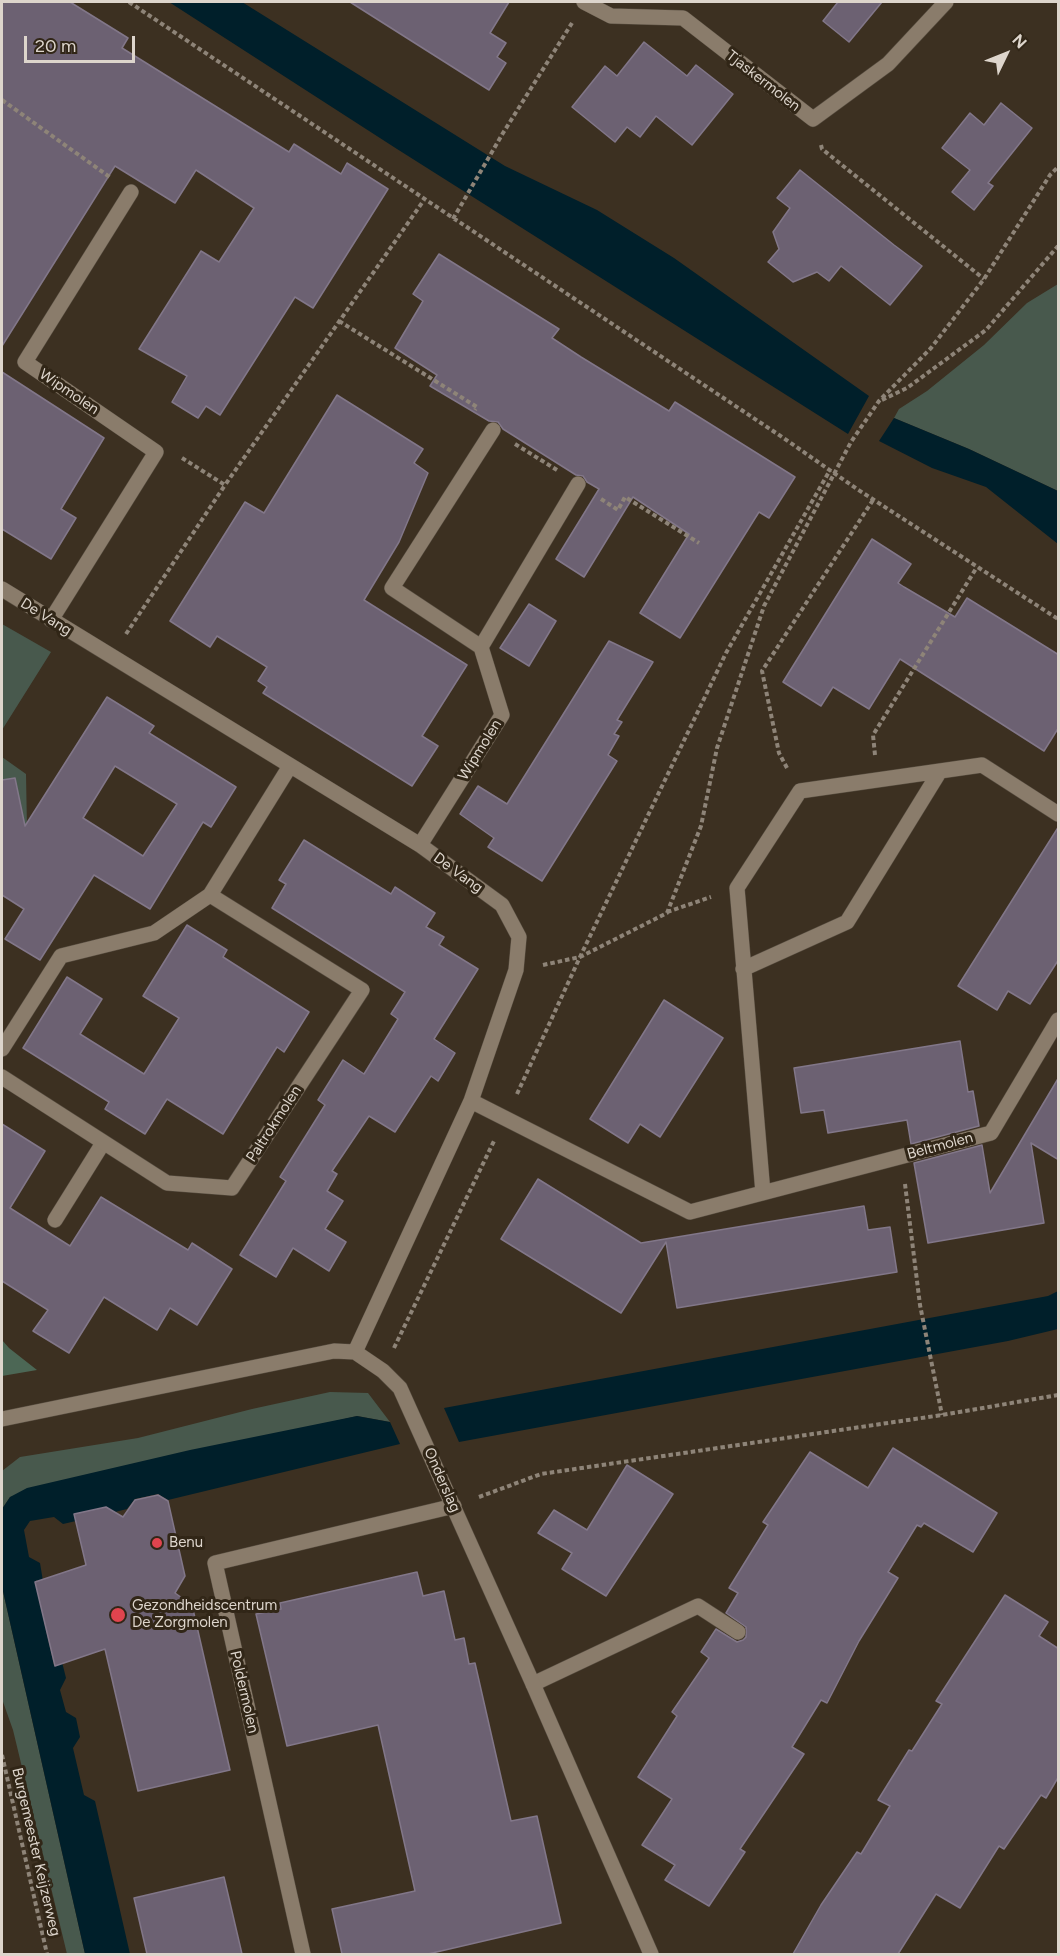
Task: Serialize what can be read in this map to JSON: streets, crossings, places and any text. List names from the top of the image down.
{
  "streets": {
    "street": [
      "Tjaskermolen",
      "Wipmolen",
      "De Vang",
      "Paltrokmolen",
      "Beltmolen",
      "Onderslag",
      "Poldermolen"
    ],
    "path": ["Burgemeester Keijzerweg"]
  },
  "crossings": [
    ["Wipmolen", "De Vang"],
    ["De Vang", "Beltmolen"],
    ["De Vang", "Onderslag"],
    ["Onderslag", "Poldermolen"]
  ],
  "places": ["Benu", "Gezondheidscentrum De Zorgmolen"],
  "scale_bar": "20 m",
  "north": "top right"
}
